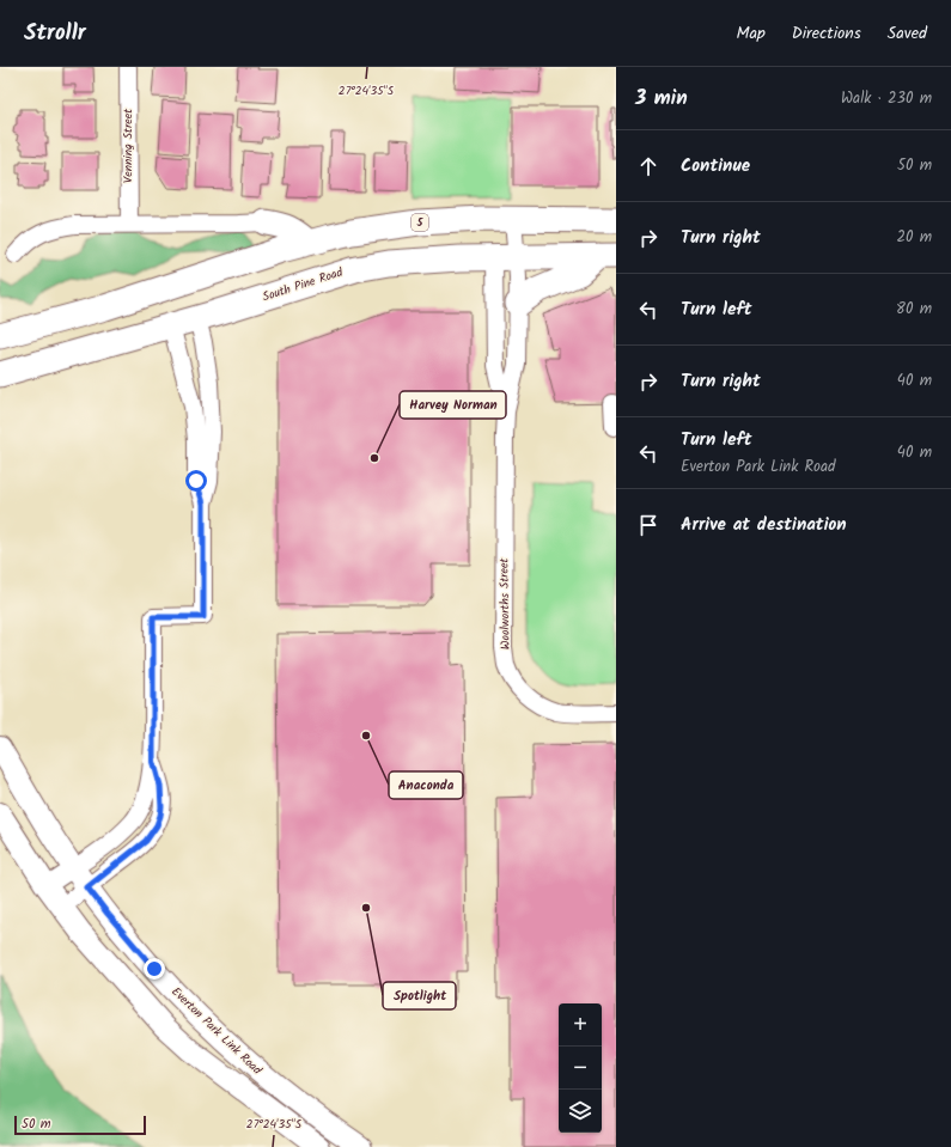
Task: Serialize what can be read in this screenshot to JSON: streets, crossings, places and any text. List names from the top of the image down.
{
  "streets": {
    "highway": ["5", "South Pine Road"],
    "main road": ["Everton Park Link Road"],
    "street": ["Venning Street", "Woolworths Street"]
  },
  "crossings": [
    ["5", "Woolworths Street"],
    ["South Pine Road", "Woolworths Street"]
  ],
  "places": ["Harvey Norman", "Anaconda", "Spotlight"],
  "scale_bar": "50 m",
  "page": {
    "header": "Strollr",
    "nav": ["Map", "Directions", "Saved"],
    "heading": ["3 min", "Walk · 230 m"],
    "list": [
      ["Continue", "50 m"],
      ["Turn right", "20 m"],
      ["Turn left", "80 m"],
      ["Turn right", "40 m"],
      ["Turn left", "Everton Park Link Road", "40 m"],
      "Arrive at destination"
    ],
    "map_buttons": ["+", "−"],
    "scale": "50 m"
  },
  "coordinates": ["27°24'35\"S"]
}
